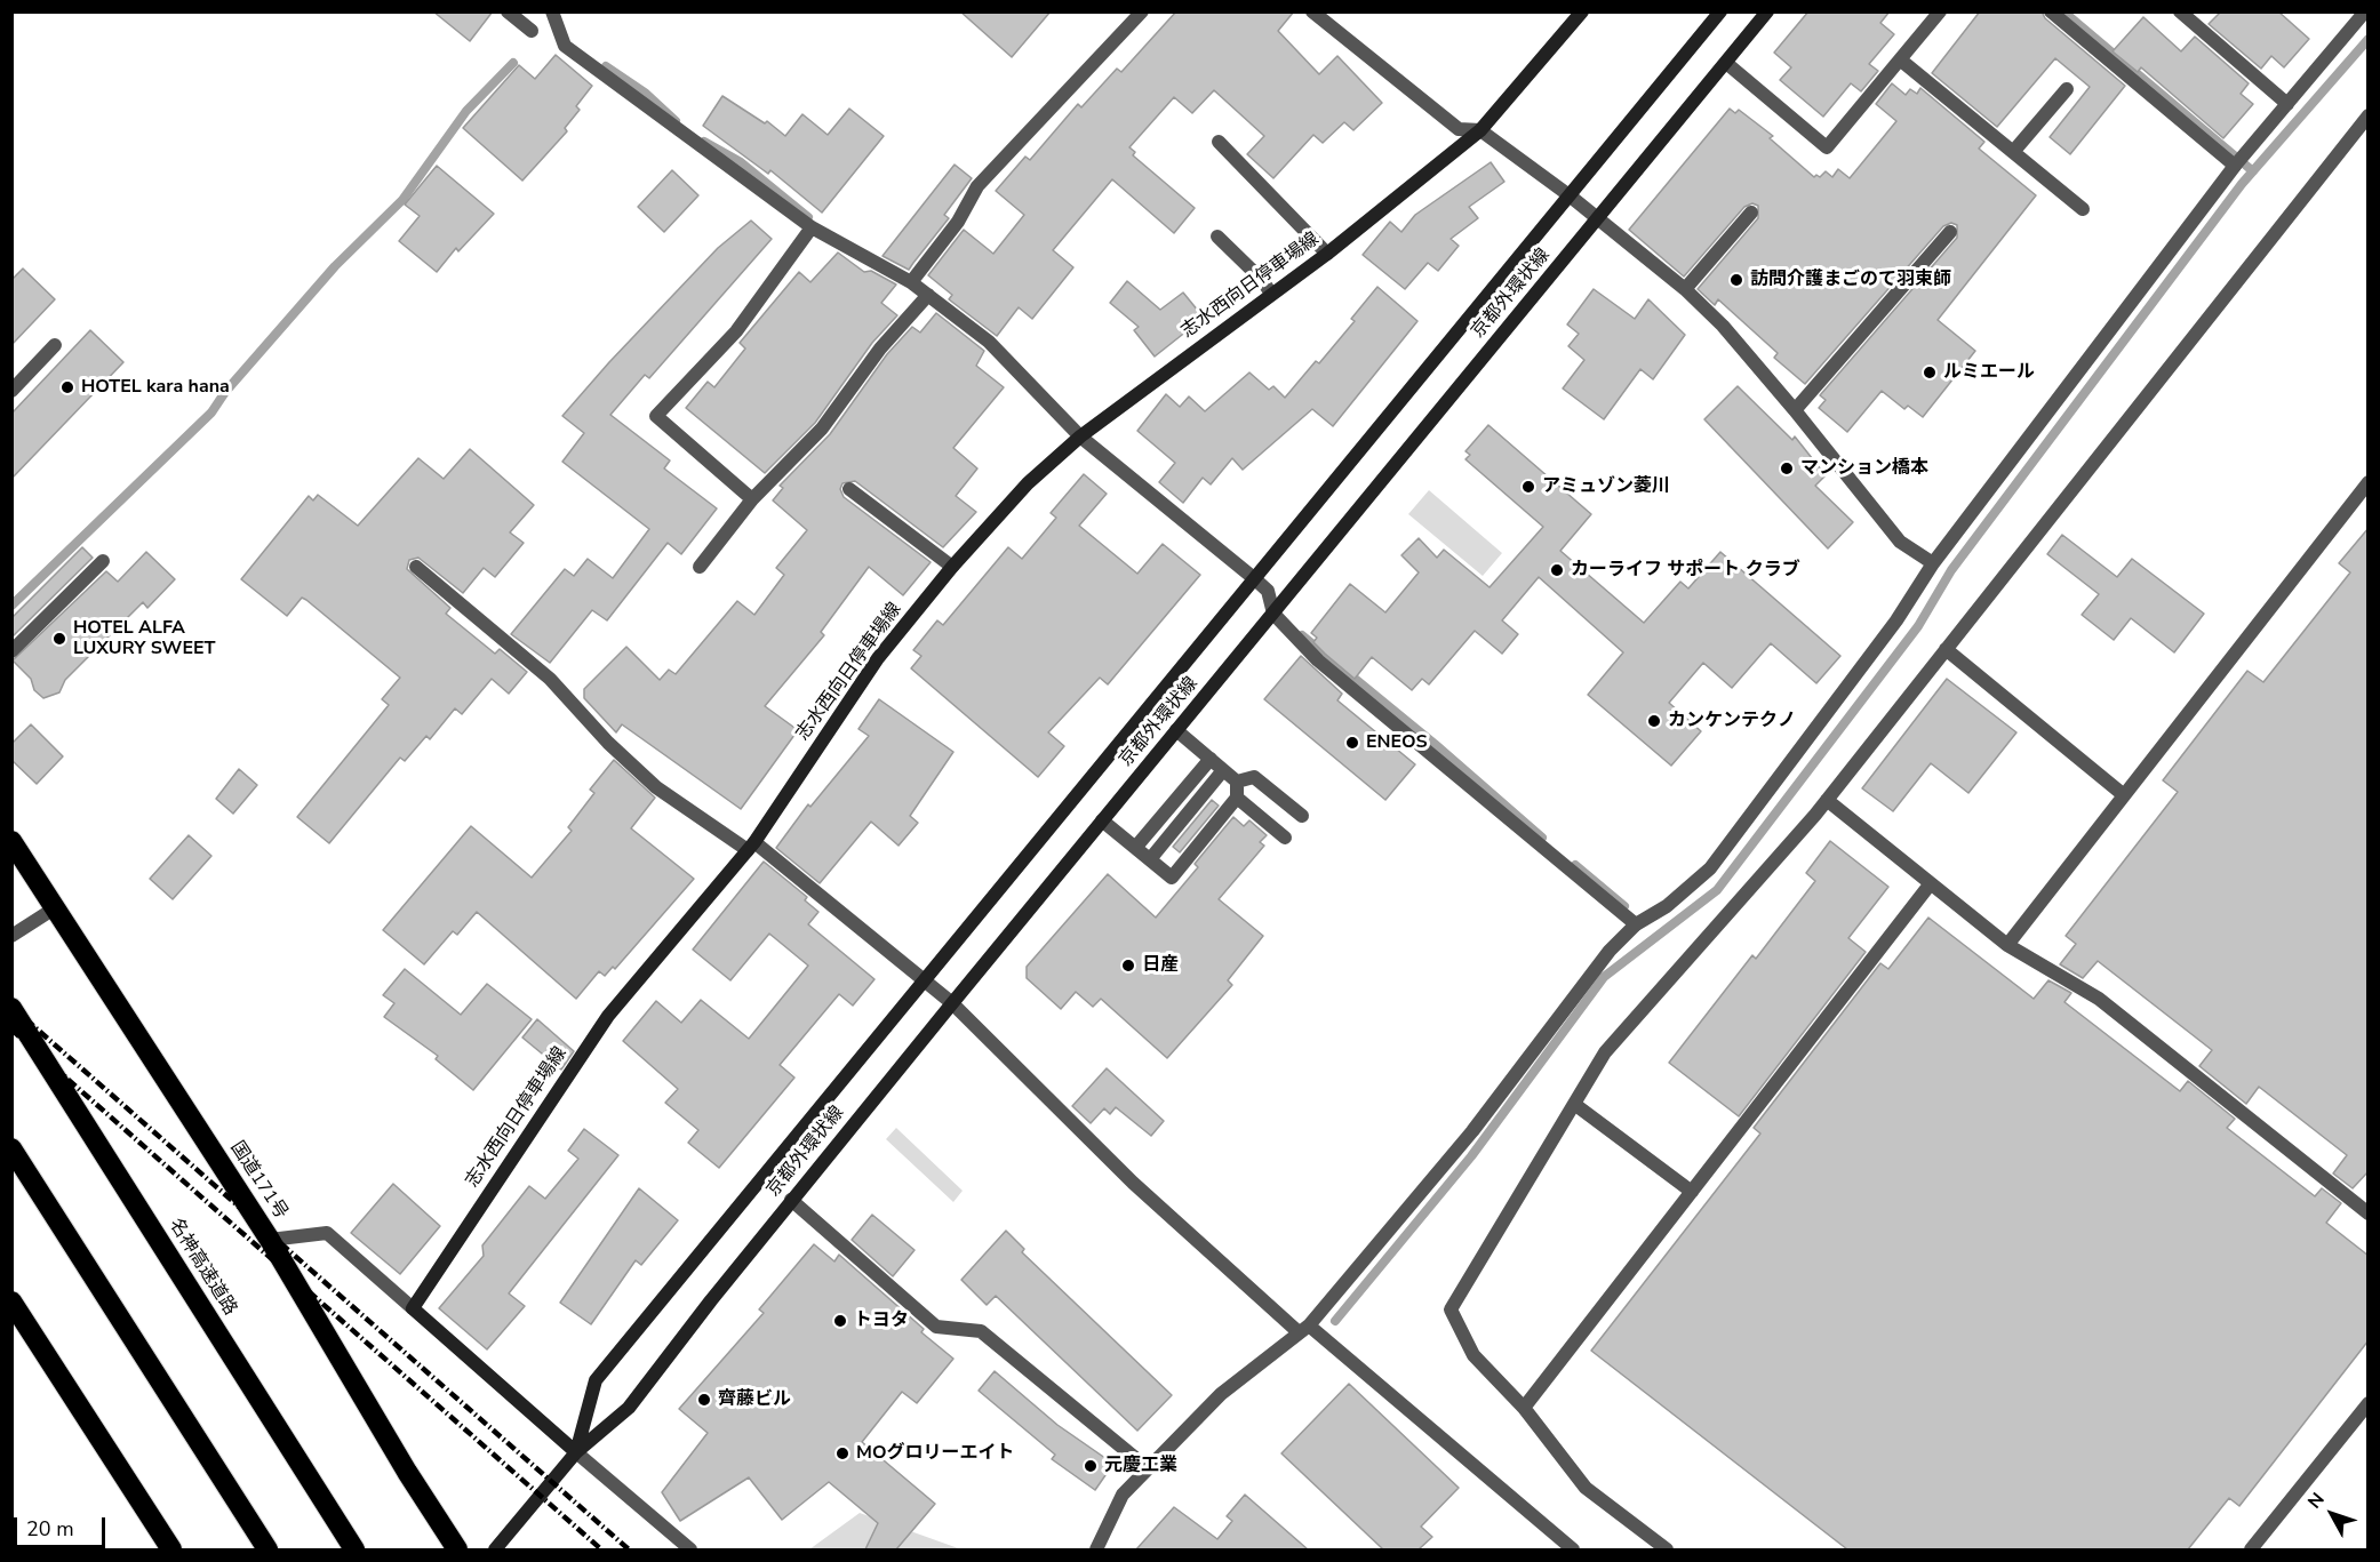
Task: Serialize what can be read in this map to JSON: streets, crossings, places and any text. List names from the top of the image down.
{
  "streets": {
    "highway": ["国道171号", "名神高速道路"],
    "street": ["志水西向日停車場線", "京都外環状線"]
  },
  "places": [
    "訪問介護まごのて羽束師",
    "ルミエール",
    "HOTEL kara hana",
    "マンション橋本",
    "アミュゾン菱川",
    "カーライフ サポート クラブ",
    "HOTEL ALFA LUXURY SWEET",
    "カンケンテクノ",
    "ENEOS",
    "日産",
    "トヨタ",
    "齊藤ビル",
    "MOグロリーエイト",
    "元慶工業"
  ],
  "scale_bar": "20 m",
  "north": "top left"
}
